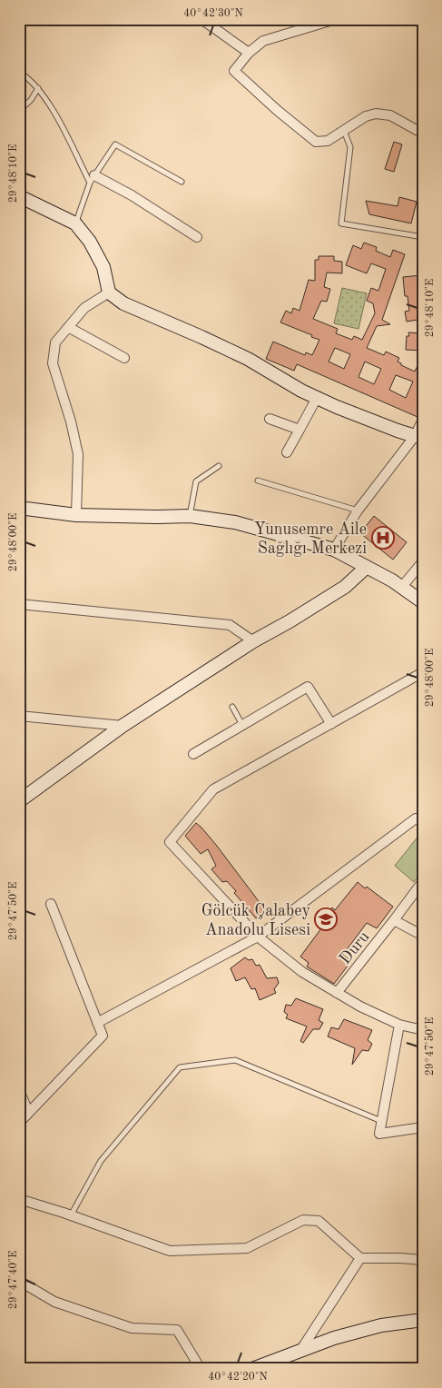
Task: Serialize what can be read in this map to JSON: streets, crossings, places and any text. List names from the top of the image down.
{
  "streets": {
    "street": ["Duru"]
  },
  "places": {
    "hospital": ["Yunusemre Aile Sağlığı Merkezi"],
    "school or university": ["Gölcük Çalabey Anadolu Lisesi"]
  },
  "coordinates": [
    "40°42'30\"N",
    "29°48'10\"E",
    "29°48'00\"E",
    "29°47'50\"E",
    "29°47'40\"E",
    "40°42'20\"N"
  ]
}
